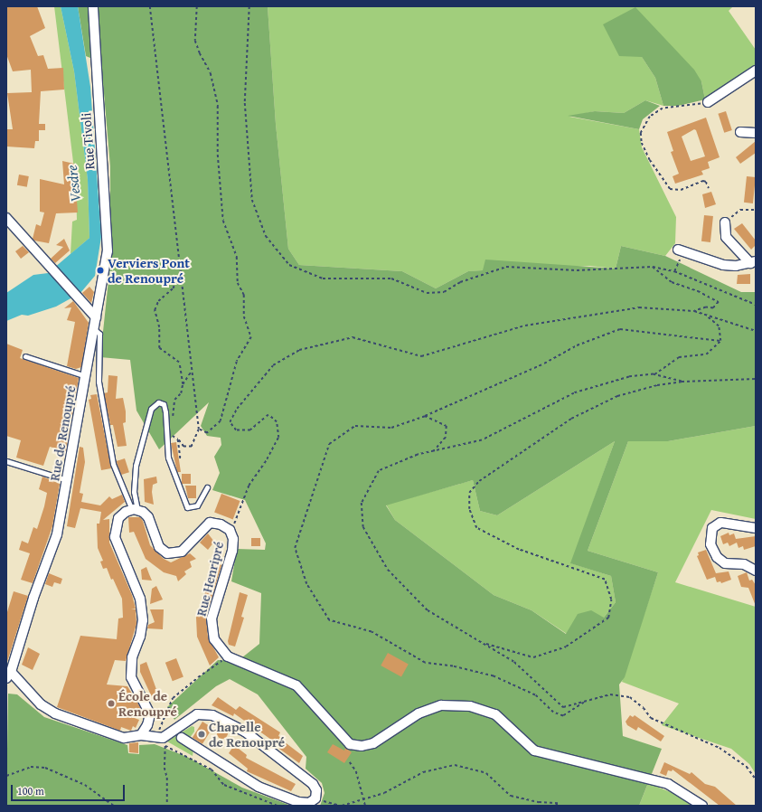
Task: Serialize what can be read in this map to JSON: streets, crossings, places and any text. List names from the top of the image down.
{
  "streets": {
    "street": ["Rue Tivoli", "Rue de Renoupré", "Rue Henripré"]
  },
  "crossings": [
    ["Rue Tivoli", "Rue de Renoupré"]
  ],
  "water": ["Vesdre"],
  "places": ["Verviers Pont de Renoupré", "École de Renoupré", "Chapelle de Renoupré"],
  "scale_bar": "100 m"
}
